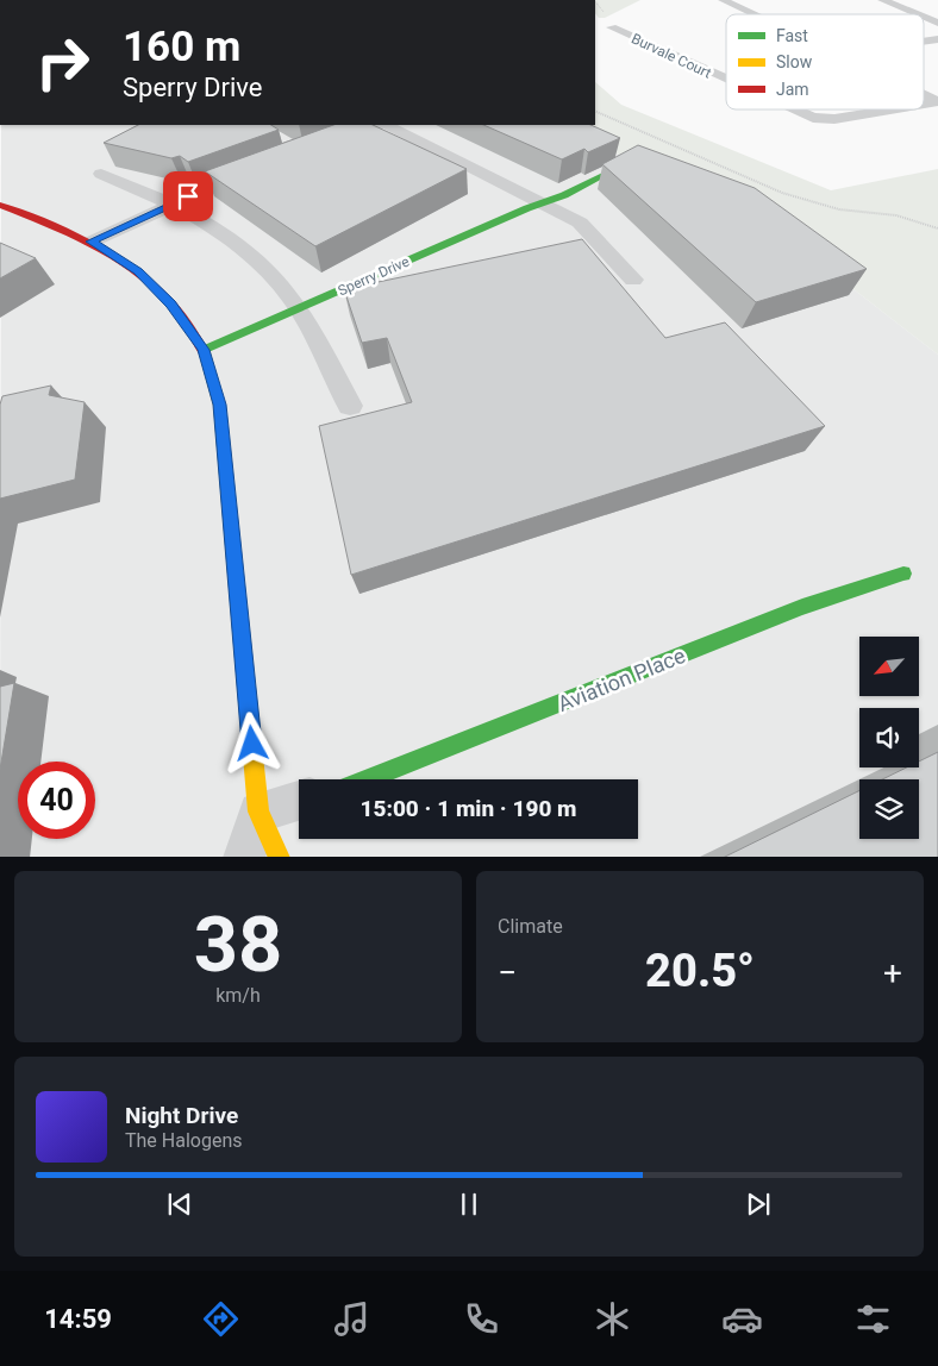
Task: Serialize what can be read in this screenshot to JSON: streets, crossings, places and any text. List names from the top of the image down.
{
  "streets": {
    "street": ["Burvale Court", "Sperry Drive", "Aviation Place"]
  },
  "legend": ["Fast", "Slow", "Jam"],
  "north": "bottom left",
  "page": {
    "turn": ["160 m", "Sperry Drive"],
    "limit": "40",
    "trip": "15:00 · 1 min · 190 m",
    "tile": [
      ["38", "km/h"],
      "Climate"
    ],
    "heat": ["−", "20.5°", "+"],
    "song": ["Night Drive", "The Halogens"],
    "tabs": "14:59"
  }
}
